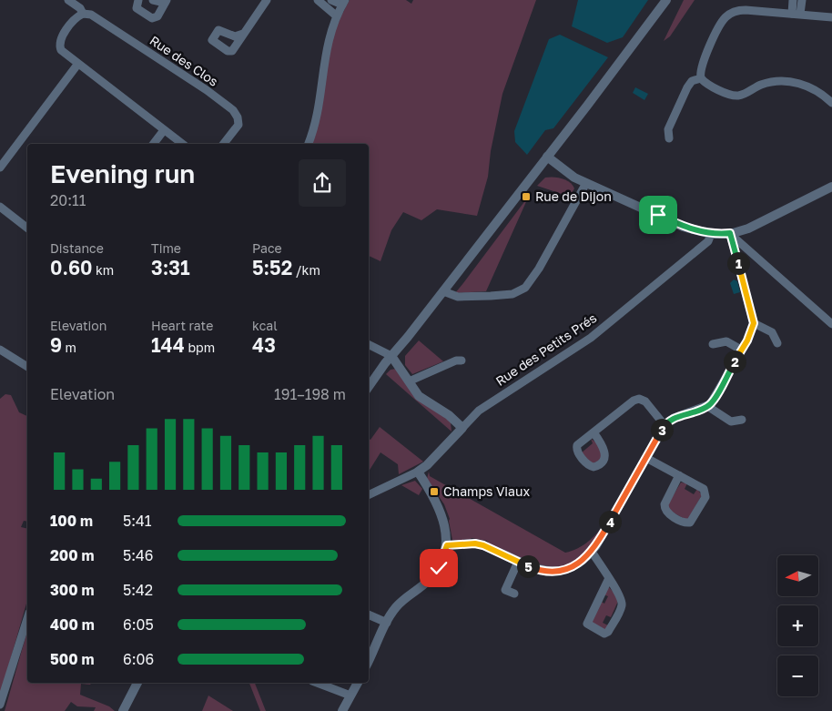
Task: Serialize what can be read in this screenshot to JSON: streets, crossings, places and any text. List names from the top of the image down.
{
  "streets": {
    "street": ["Rue des Clos", "Rue des Petits Prés"]
  },
  "places": {
    "transit": ["Rue de Dijon", "Champs Viaux"]
  },
  "north": "left",
  "page": {
    "heading": ["Evening run", "20:11"],
    "stats": [
      ["Distance", "0.60 km"],
      ["Time", "3:31"],
      ["Pace", "5:52 /km"],
      ["Elevation", "9 m"],
      ["Heart rate", "144 bpm"],
      ["kcal", "43"]
    ],
    "pins": [
      "1",
      "2",
      "3",
      "4",
      "5"
    ],
    "chart": ["Elevation", "191–198 m"],
    "list": [
      {
        "name": "100 m",
        "note": "5:41"
      },
      {
        "name": "200 m",
        "note": "5:46"
      },
      {
        "name": "300 m",
        "note": "5:42"
      },
      {
        "name": "400 m",
        "note": "6:05"
      },
      {
        "name": "500 m",
        "note": "6:06"
      }
    ],
    "map_buttons": ["+", "−"]
  }
}
